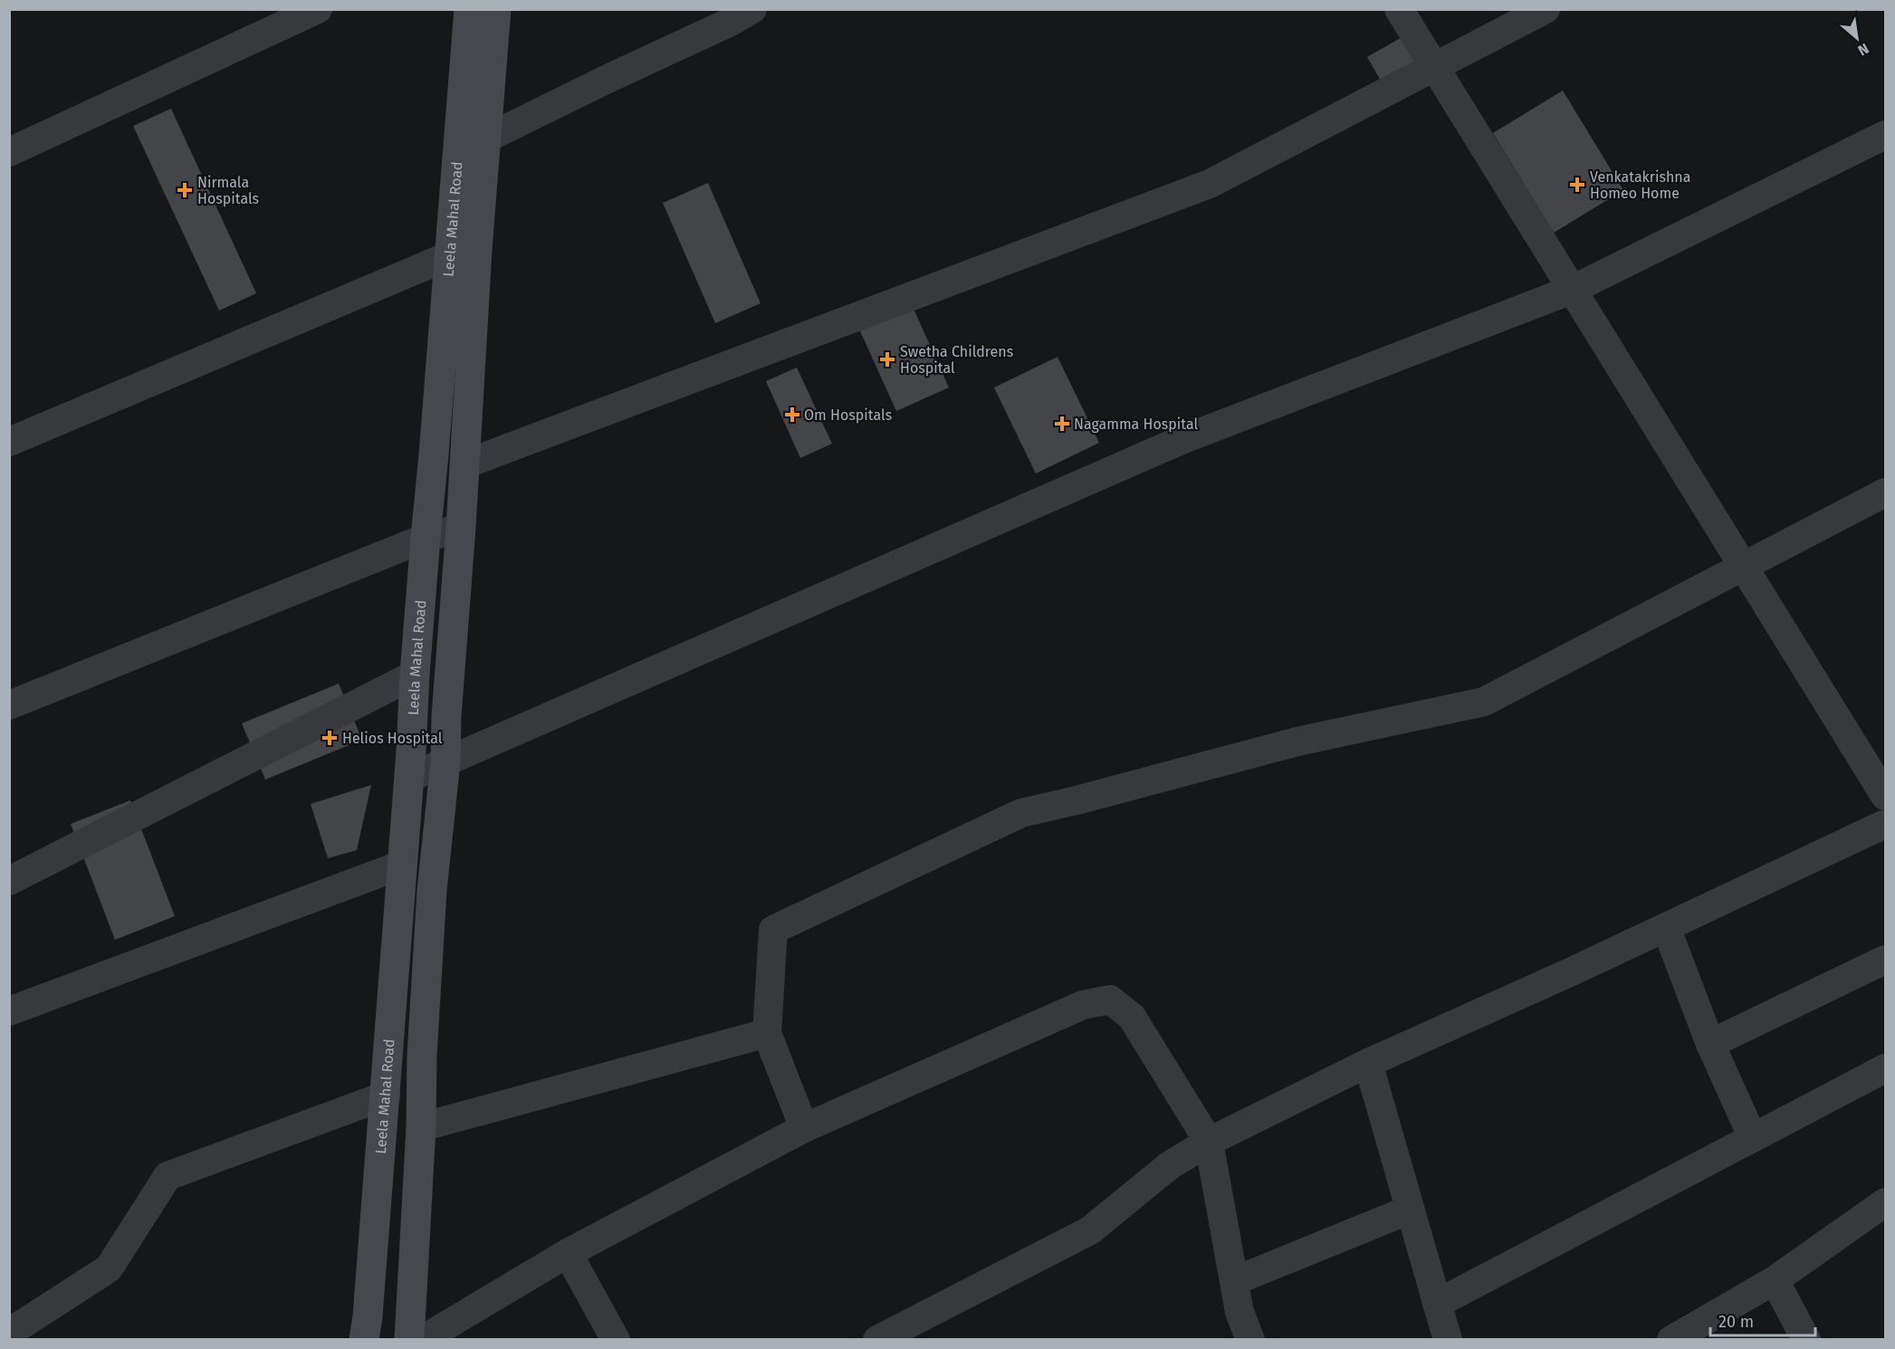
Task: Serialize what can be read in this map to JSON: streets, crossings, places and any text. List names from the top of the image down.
{
  "streets": {
    "main road": ["Leela Mahal Road"]
  },
  "places": {
    "health": [
      "Venkatakrishna Homeo Home",
      "Nirmala Hospitals",
      "Swetha Childrens Hospital",
      "Om Hospitals",
      "Nagamma Hospital",
      "Helios Hospital"
    ]
  },
  "scale_bar": "20 m",
  "north": "bottom right"
}
